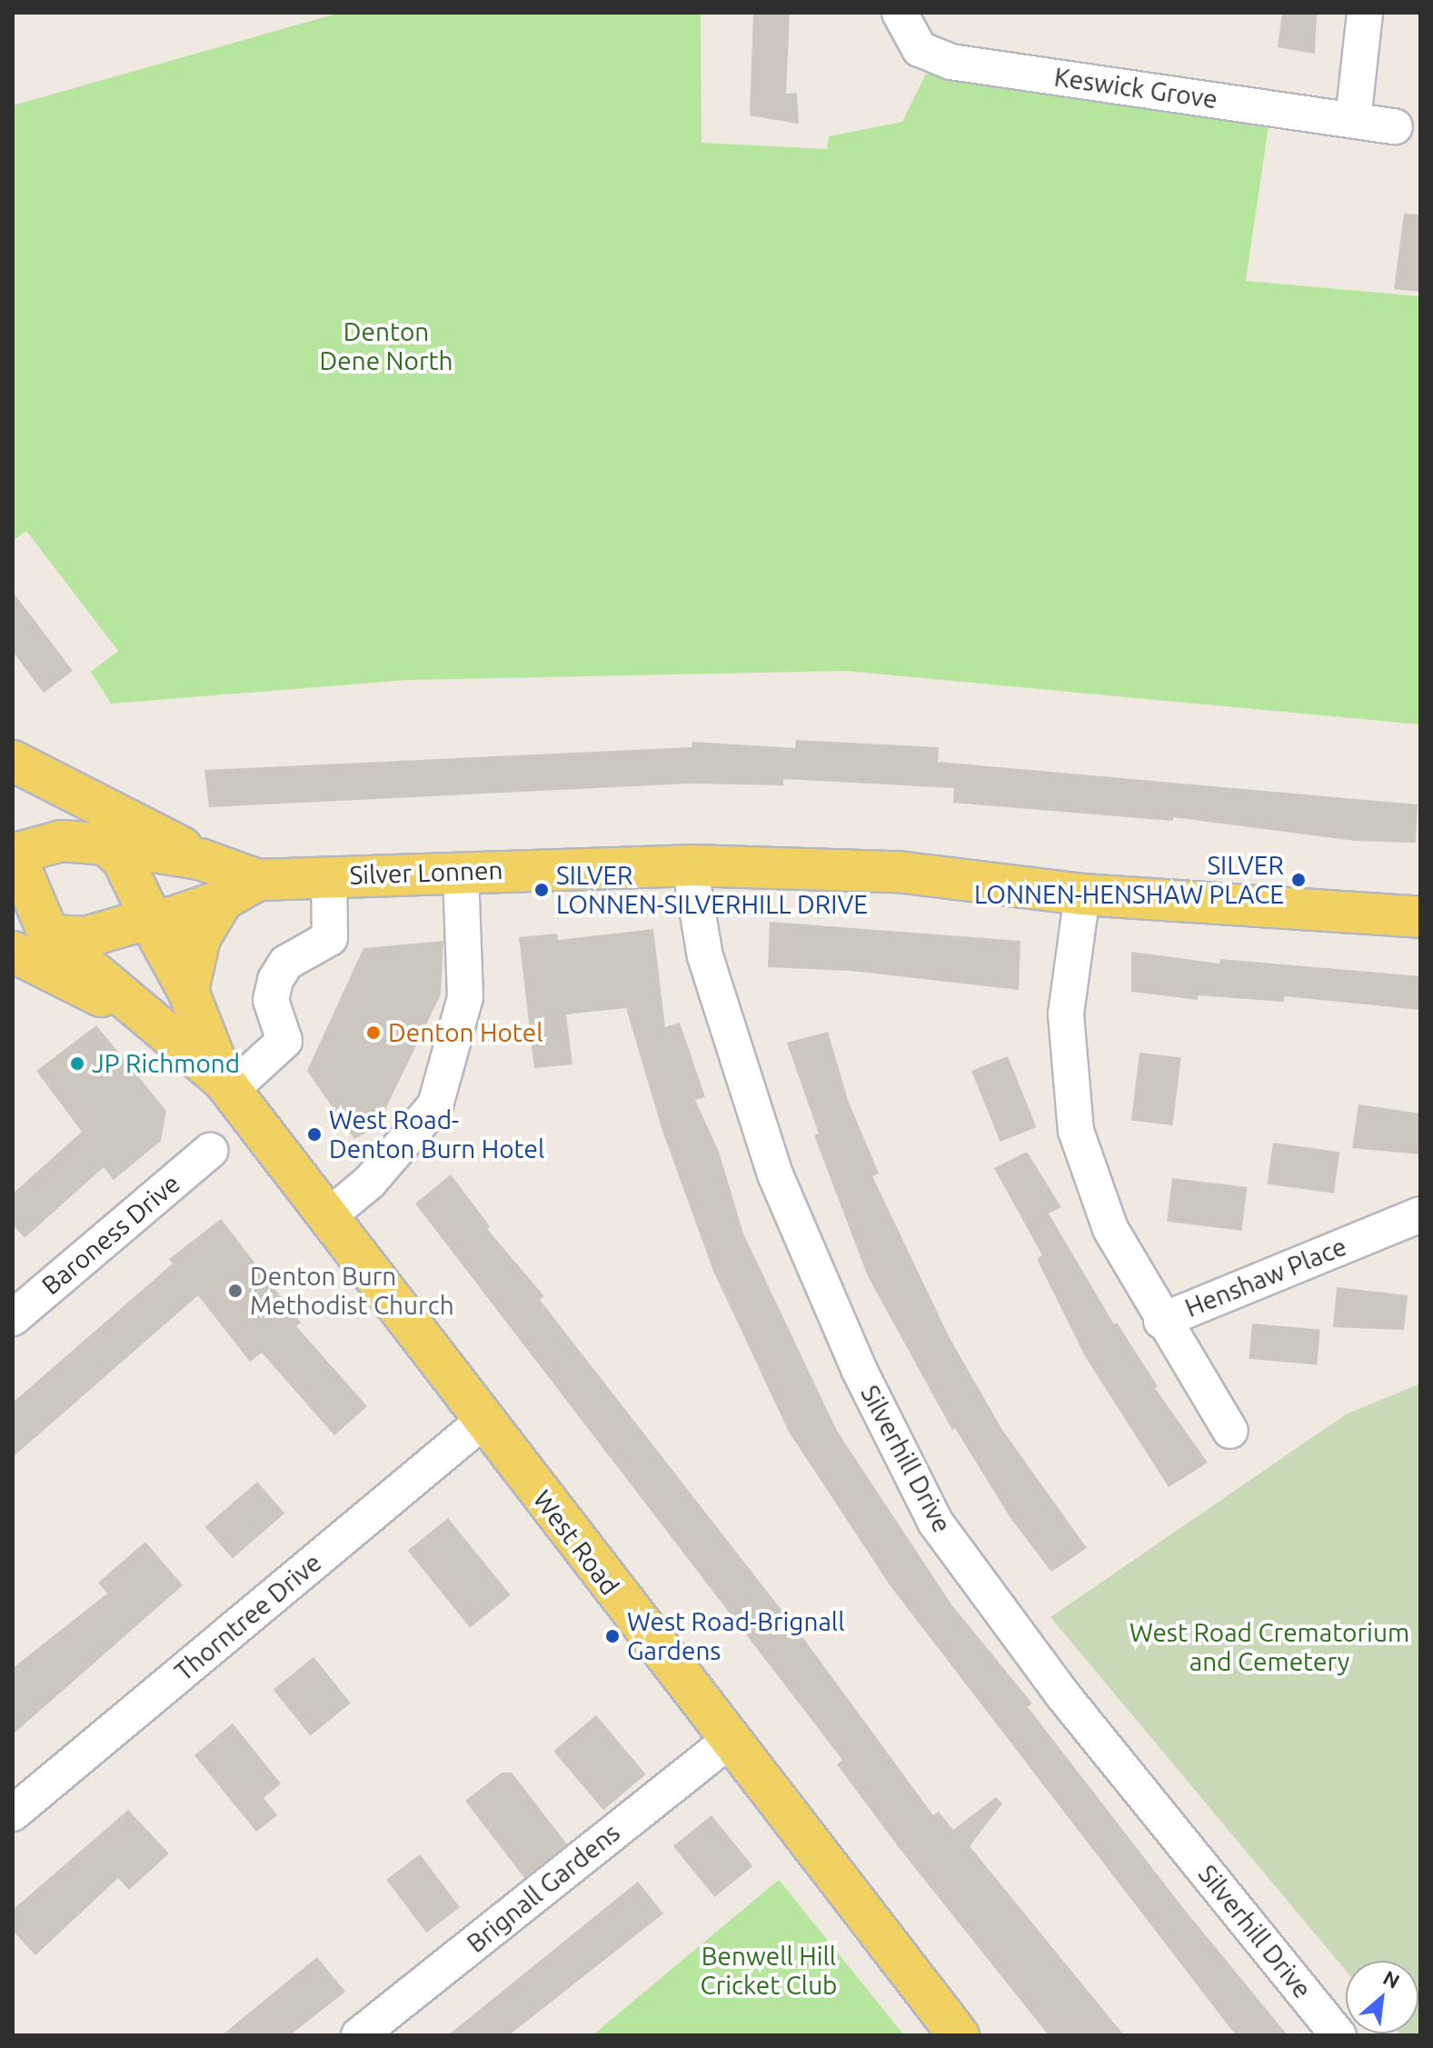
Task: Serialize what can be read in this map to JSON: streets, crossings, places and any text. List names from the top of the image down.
{
  "streets": {
    "main road": ["Silver Lonnen", "West Road"],
    "street": [
      "Keswick Grove",
      "Baroness Drive",
      "Henshaw Place",
      "Silverhill Drive",
      "Thorntree Drive",
      "Brignall Gardens"
    ]
  },
  "crossings": [
    ["Silver Lonnen", "Henshaw Place"],
    ["Silver Lonnen", "Silverhill Drive"],
    ["Silver Lonnen", "West Road"],
    ["West Road", "Thorntree Drive"],
    ["West Road", "Brignall Gardens"]
  ],
  "parks": ["Denton Dene North", "West Road Crematorium and Cemetery", "Benwell Hill Cricket Club"],
  "places": [
    "SILVER LONNEN-HENSHAW PLACE",
    "SILVER LONNEN-SILVERHILL DRIVE",
    "Denton Hotel",
    "JP Richmond",
    "West Road- Denton Burn Hotel",
    "Denton Burn Methodist Church",
    "West Road-Brignall Gardens"
  ],
  "north": "top right"
}
